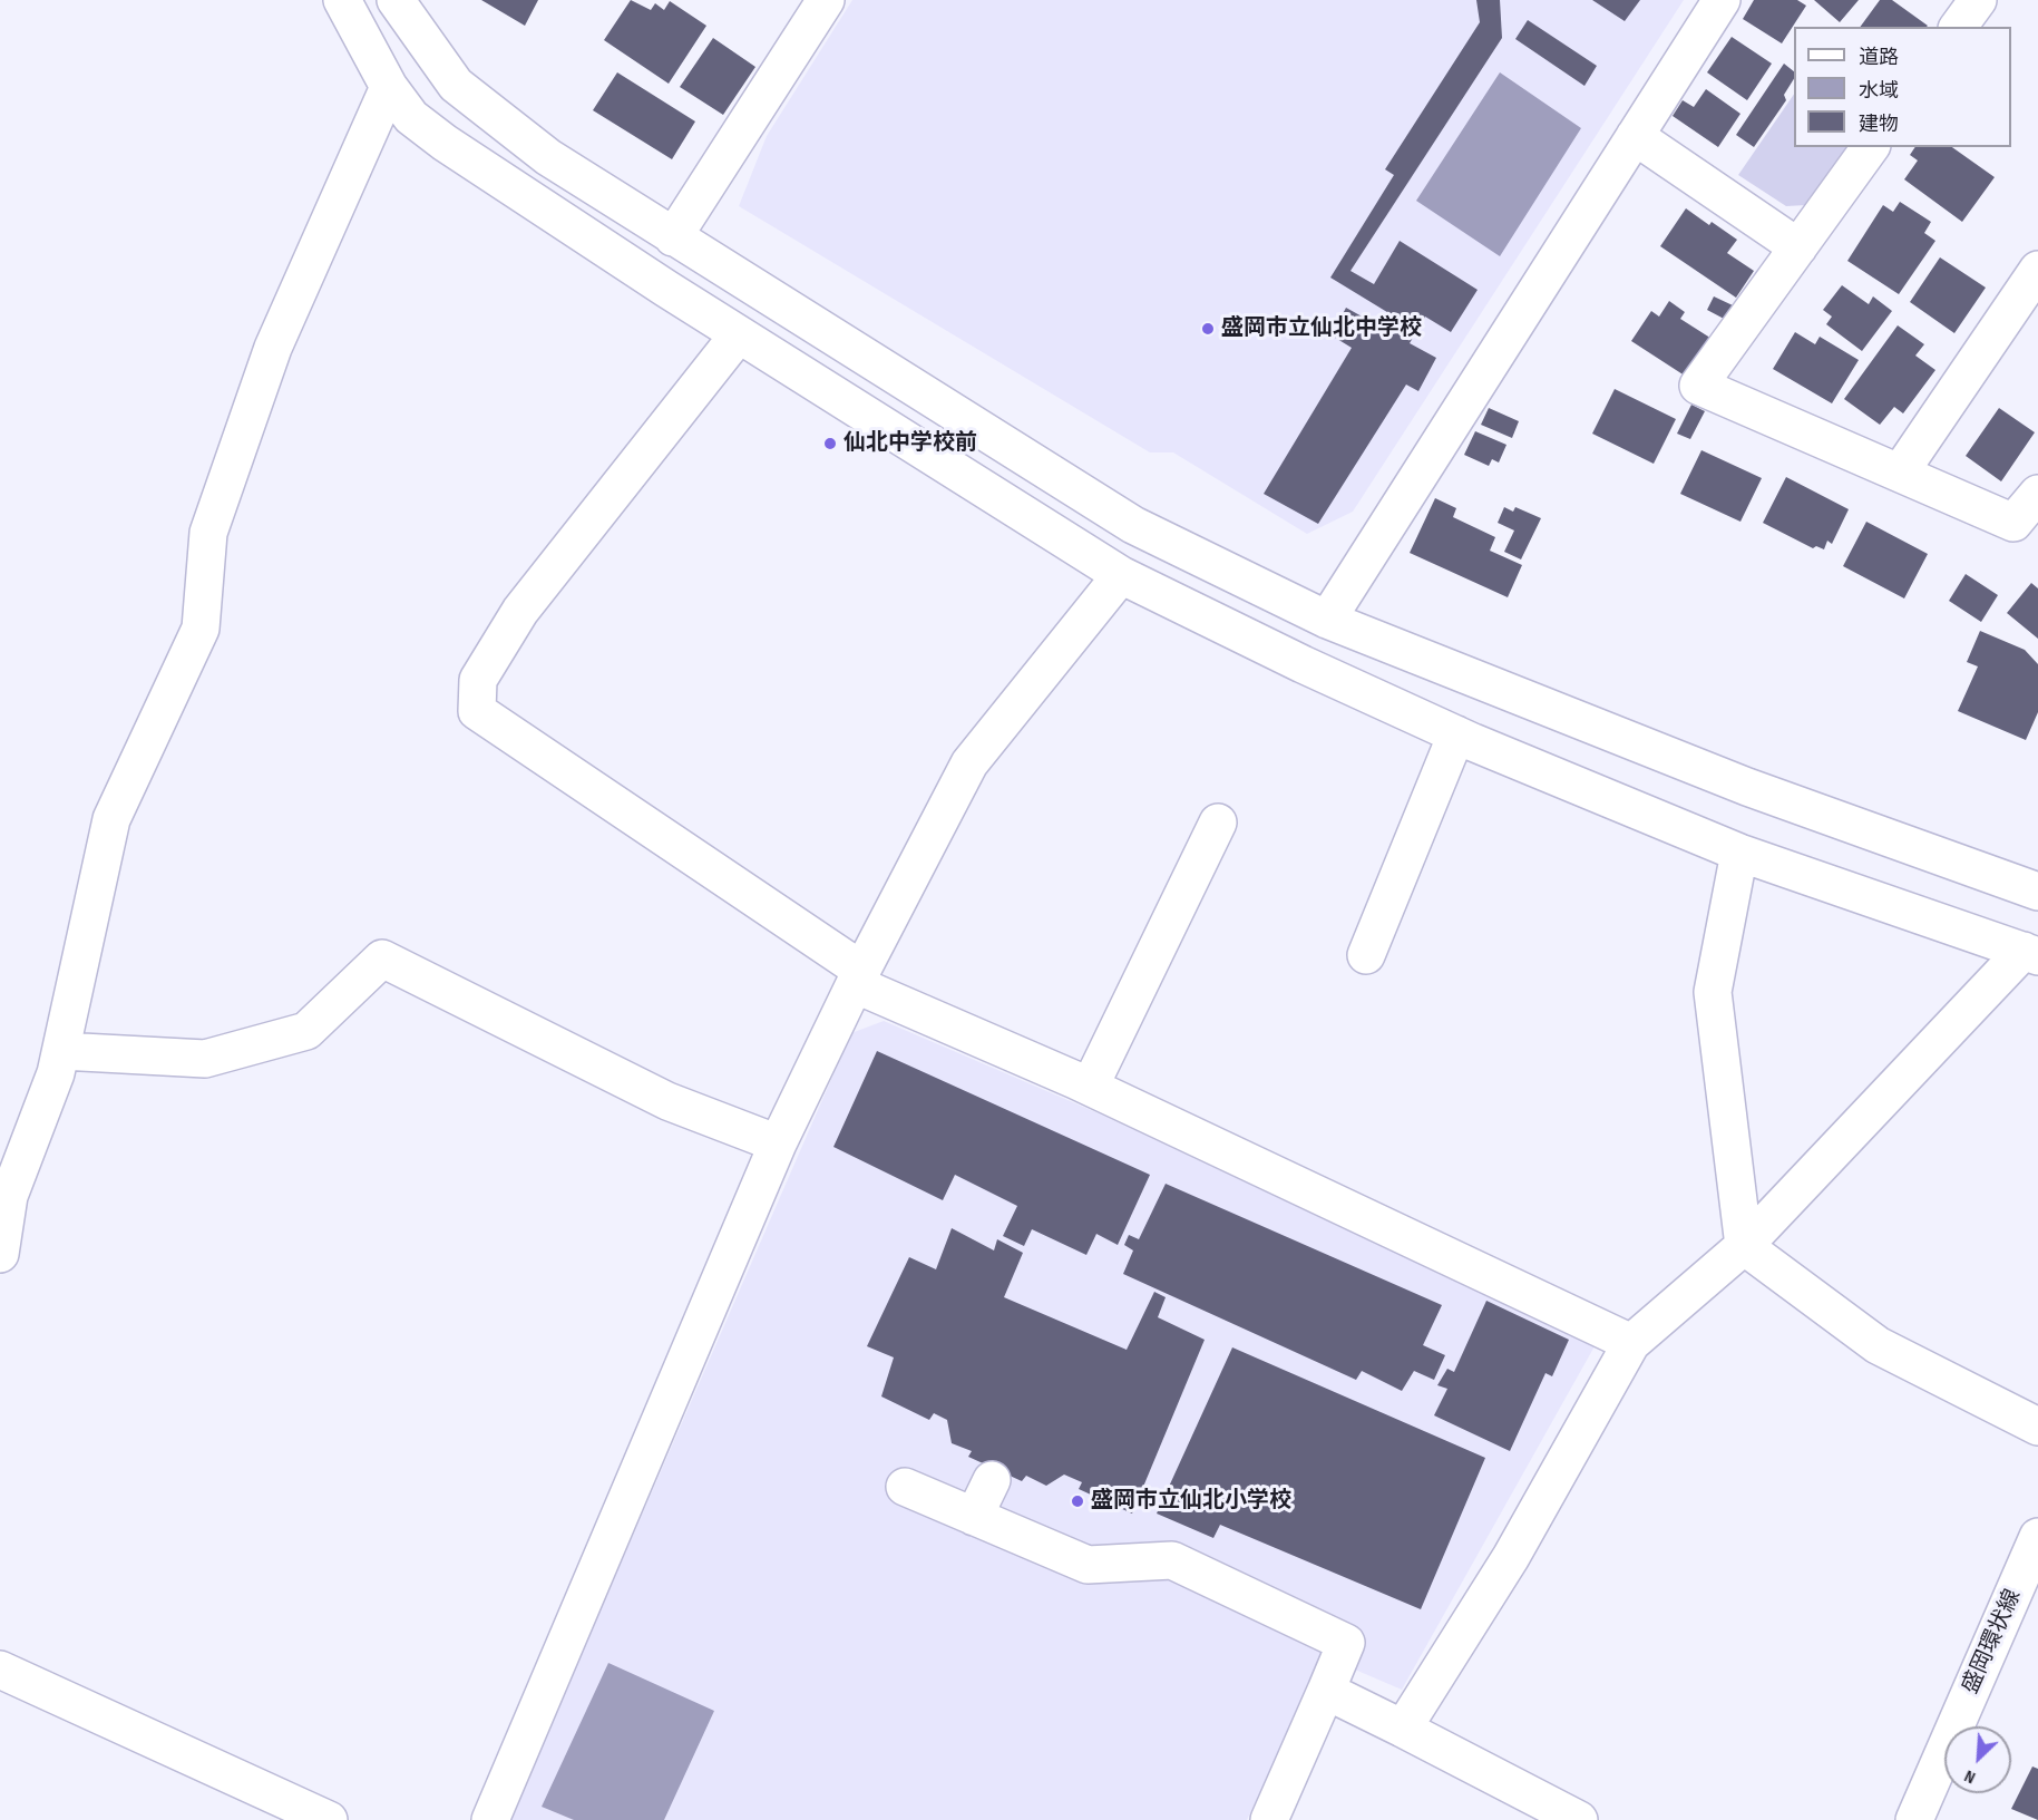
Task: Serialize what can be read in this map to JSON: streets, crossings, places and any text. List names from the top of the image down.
{
  "streets": {
    "street": ["盛岡環状線"]
  },
  "places": ["盛岡市立仙北中学校", "仙北中学校前", "盛岡市立仙北小学校"],
  "legend": ["道路", "水域", "建物"],
  "north": "bottom left"
}
